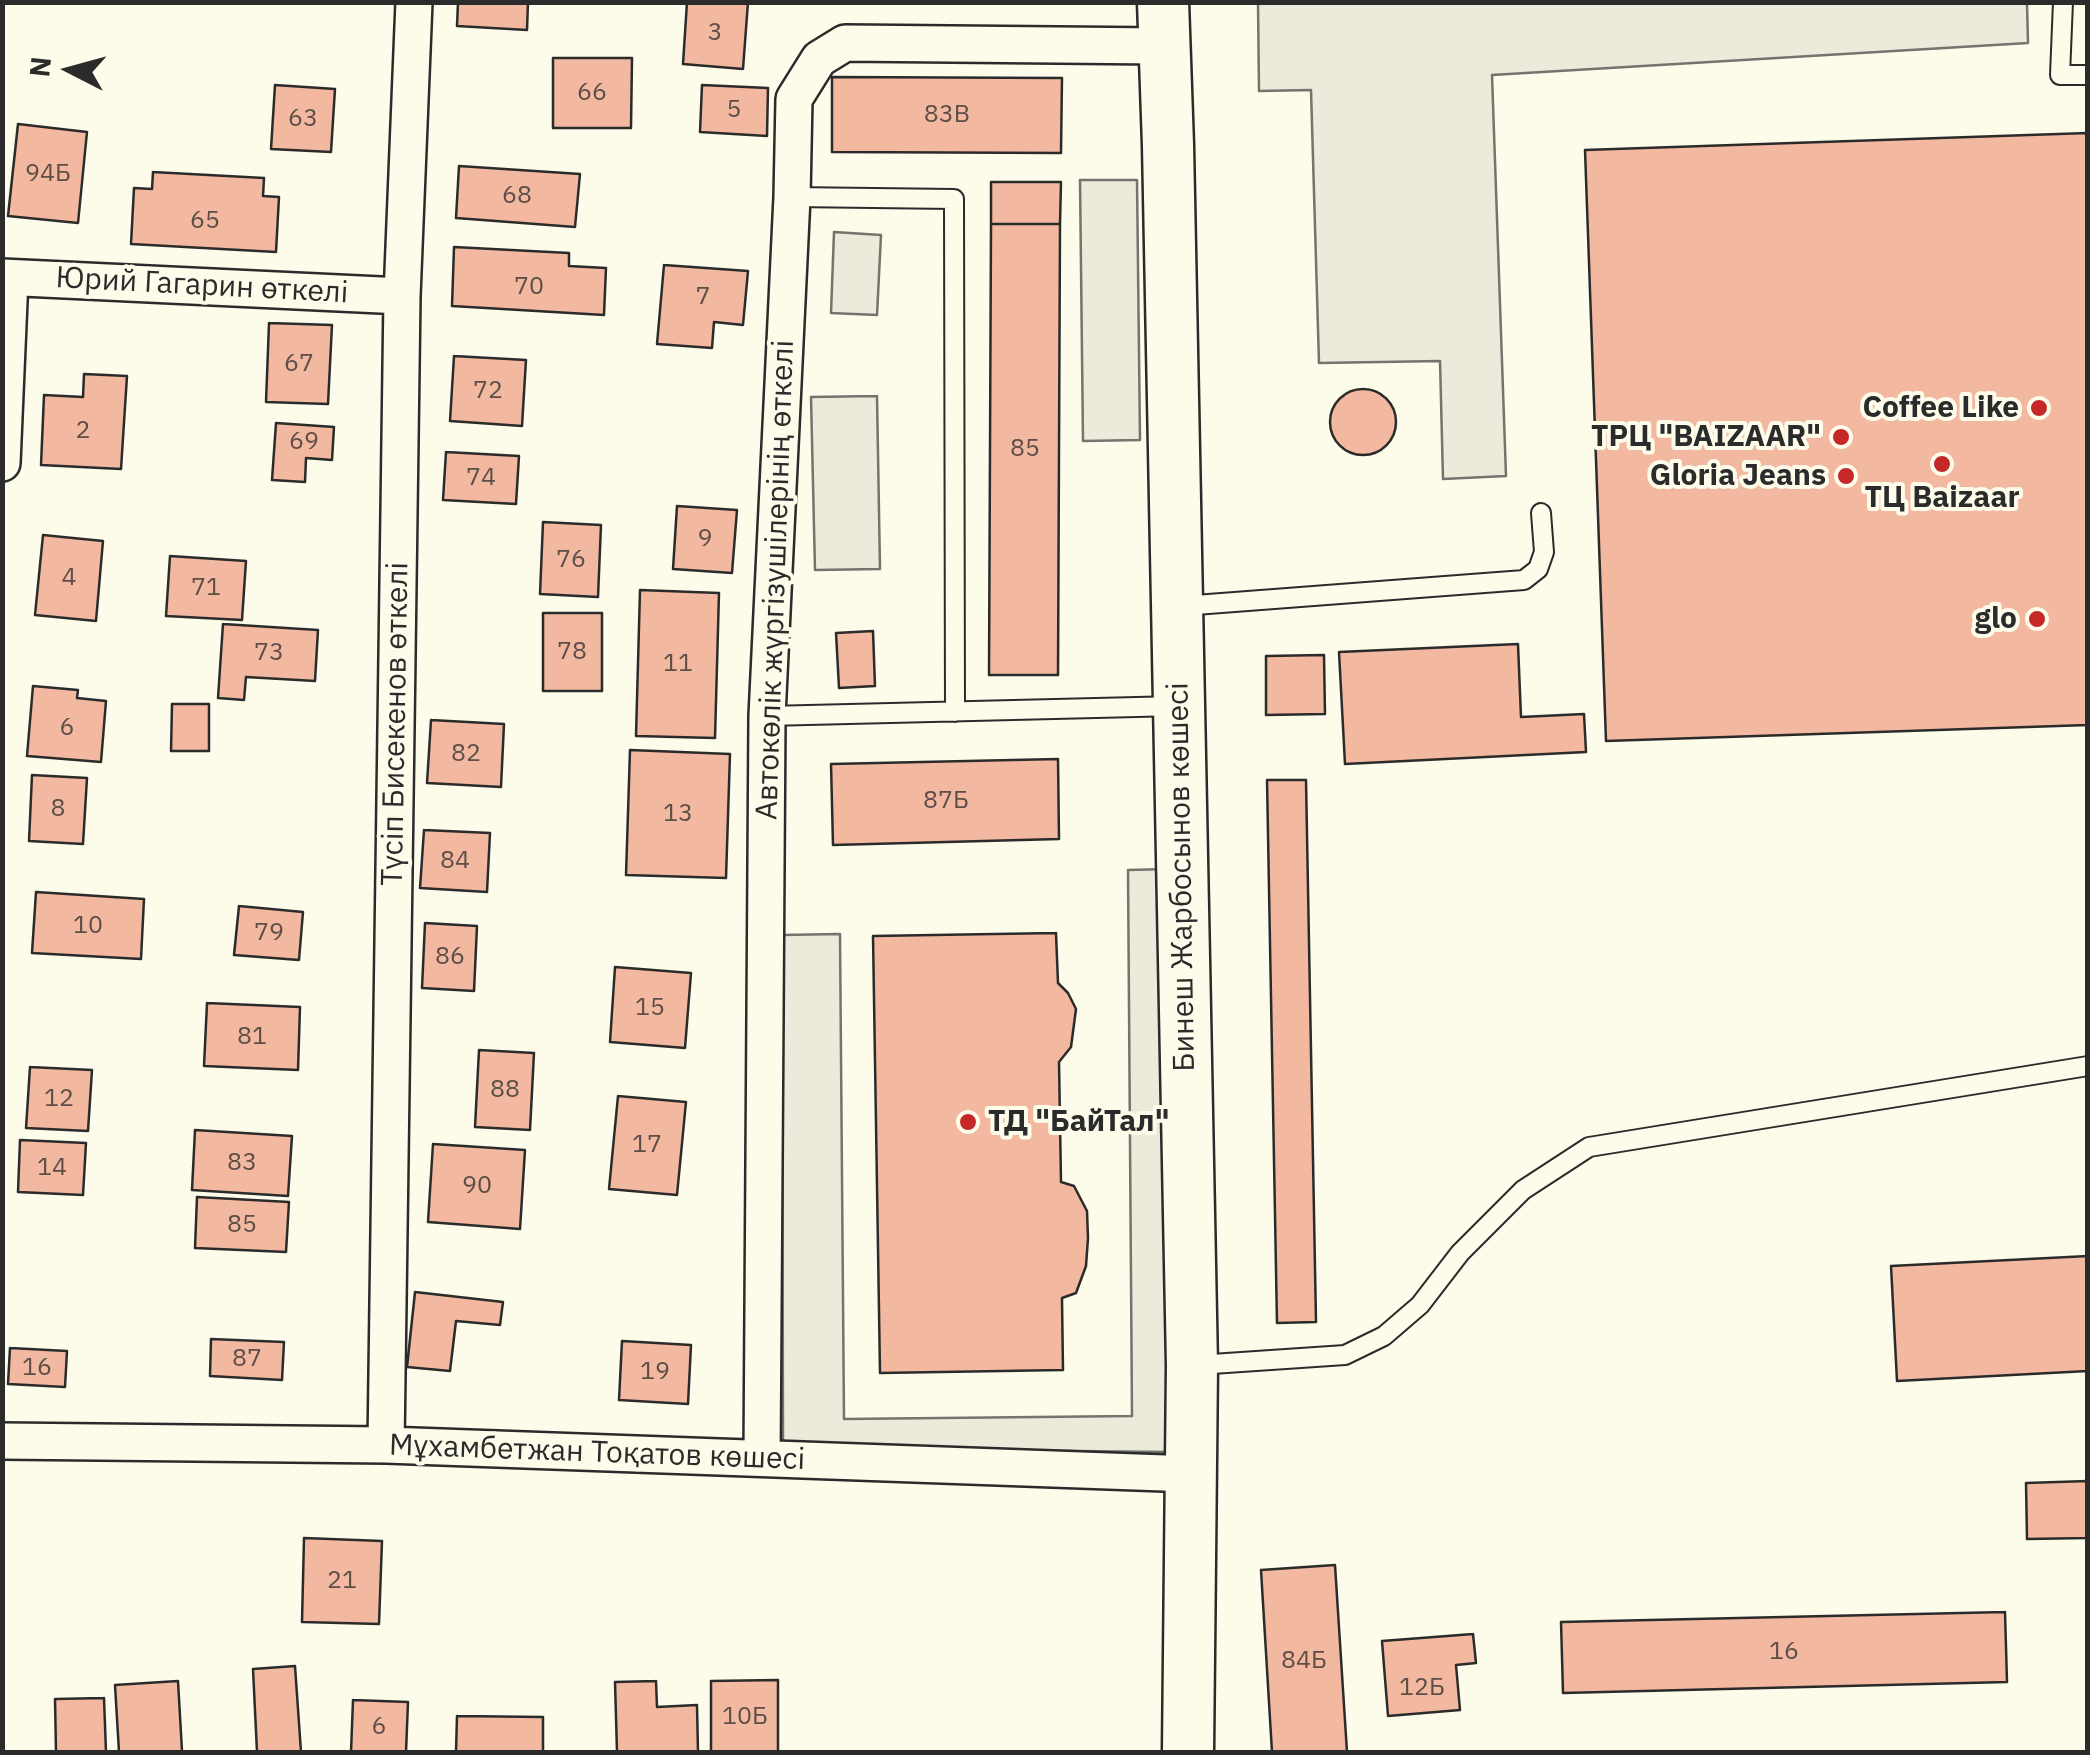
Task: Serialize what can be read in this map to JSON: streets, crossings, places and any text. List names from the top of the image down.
{
  "streets": {
    "street": [
      "Юрий Гагарин өткелі",
      "Автокөлік жүргізушілерінің өткелі",
      "Түсіп Бисекенов өткелі",
      "Бинеш Жарбосынов көшесі",
      "Мұхамбетжан Тоқатов көшесі"
    ]
  },
  "crossings": [
    ["Юрий Гагарин өткелі", "Түсіп Бисекенов өткелі"],
    ["Автокөлік жүргізушілерінің өткелі", "Бинеш Жарбосынов көшесі"],
    ["Автокөлік жүргізушілерінің өткелі", "Мұхамбетжан Тоқатов көшесі"],
    ["Түсіп Бисекенов өткелі", "Мұхамбетжан Тоқатов көшесі"],
    ["Бинеш Жарбосынов көшесі", "Мұхамбетжан Тоқатов көшесі"]
  ],
  "places": [
    "Coffee Like",
    "ТРЦ \"BAIZAAR\"",
    "ТЦ Baizaar",
    "Gloria Jeans",
    "glo",
    "ТД \"БайТал\""
  ],
  "house_numbers": [
    "3",
    "66",
    "5",
    "83В",
    "63",
    "94Б",
    "68",
    "65",
    "70",
    "7",
    "67",
    "72",
    "2",
    "69",
    "85",
    "74",
    "9",
    "76",
    "4",
    "71",
    "78",
    "73",
    "11",
    "6",
    "82",
    "87Б",
    "8",
    "13",
    "84",
    "10",
    "79",
    "86",
    "15",
    "81",
    "88",
    "12",
    "17",
    "83",
    "14",
    "90",
    "85",
    "87",
    "16",
    "19",
    "21",
    "16",
    "84Б",
    "12Б",
    "10Б",
    "6"
  ],
  "north": "left"
}
